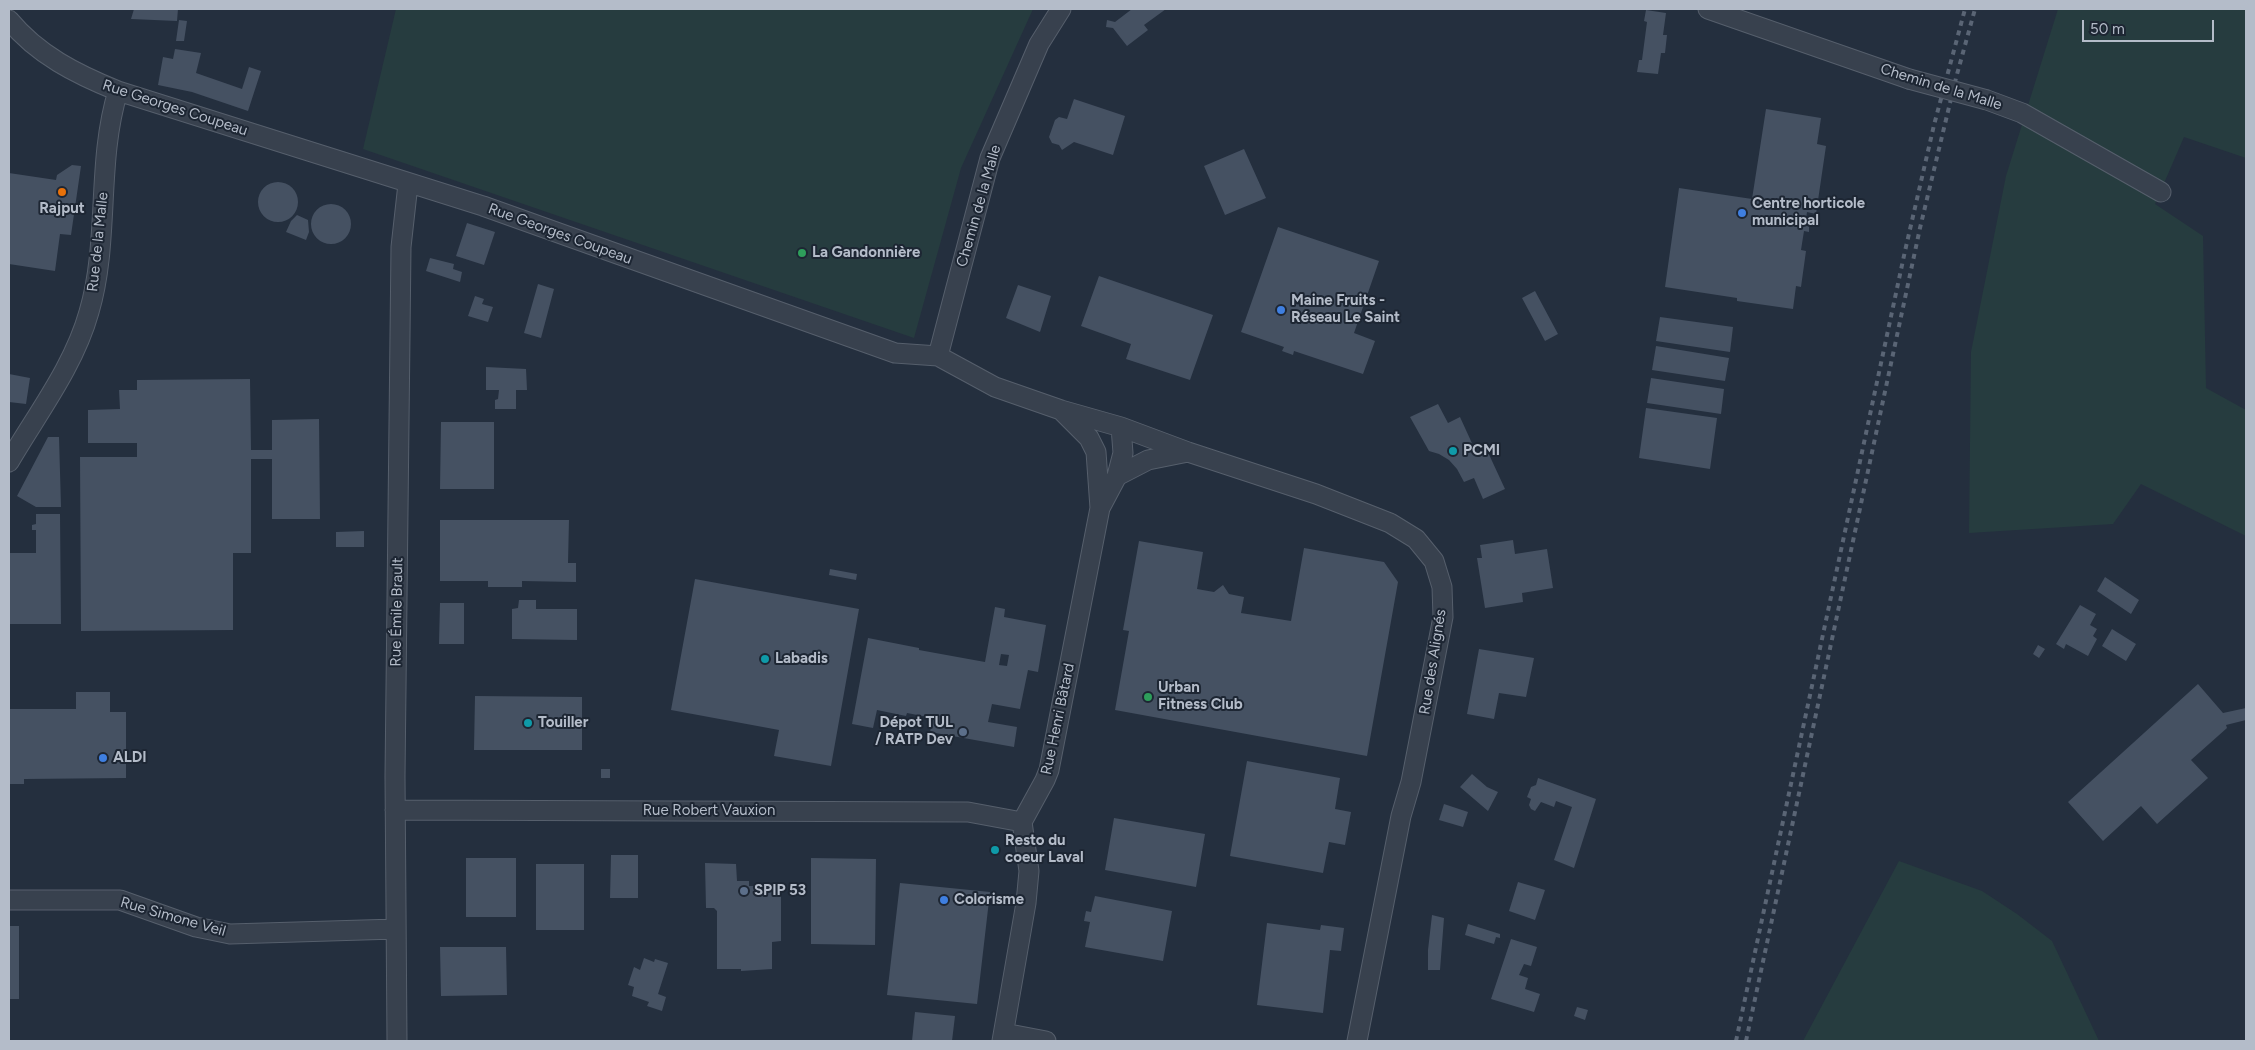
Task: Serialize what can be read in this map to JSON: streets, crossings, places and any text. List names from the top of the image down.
{
  "streets": {
    "street": [
      "Chemin de la Malle",
      "Rue Georges Coupeau",
      "Rue de la Malle",
      "Rue Émile Brault",
      "Rue des Alignés",
      "Rue Henri Bâtard",
      "Rue Robert Vauxion",
      "Rue Simone Veil"
    ]
  },
  "crossings": [
    ["Chemin de la Malle", "Rue Georges Coupeau"],
    ["Rue Georges Coupeau", "Rue de la Malle"],
    ["Rue Georges Coupeau", "Rue Émile Brault"],
    ["Rue Georges Coupeau", "Rue des Alignés"],
    ["Rue Georges Coupeau", "Rue Henri Bâtard"],
    ["Rue Émile Brault", "Rue Robert Vauxion"],
    ["Rue Émile Brault", "Rue Simone Veil"],
    ["Rue des Alignés", "Rue Henri Bâtard"],
    ["Rue Henri Bâtard", "Rue Robert Vauxion"]
  ],
  "places": [
    "Rajput",
    "Centre horticole municipal",
    "La Gandonnière",
    "Maine Fruits - Réseau Le Saint",
    "PCMI",
    "Labadis",
    "Urban Fitness Club",
    "Touiller",
    "Dépot TUL / RATP Dev",
    "ALDI",
    "Resto du coeur Laval",
    "SPIP 53",
    "Colorisme"
  ],
  "scale_bar": "50 m"
}
